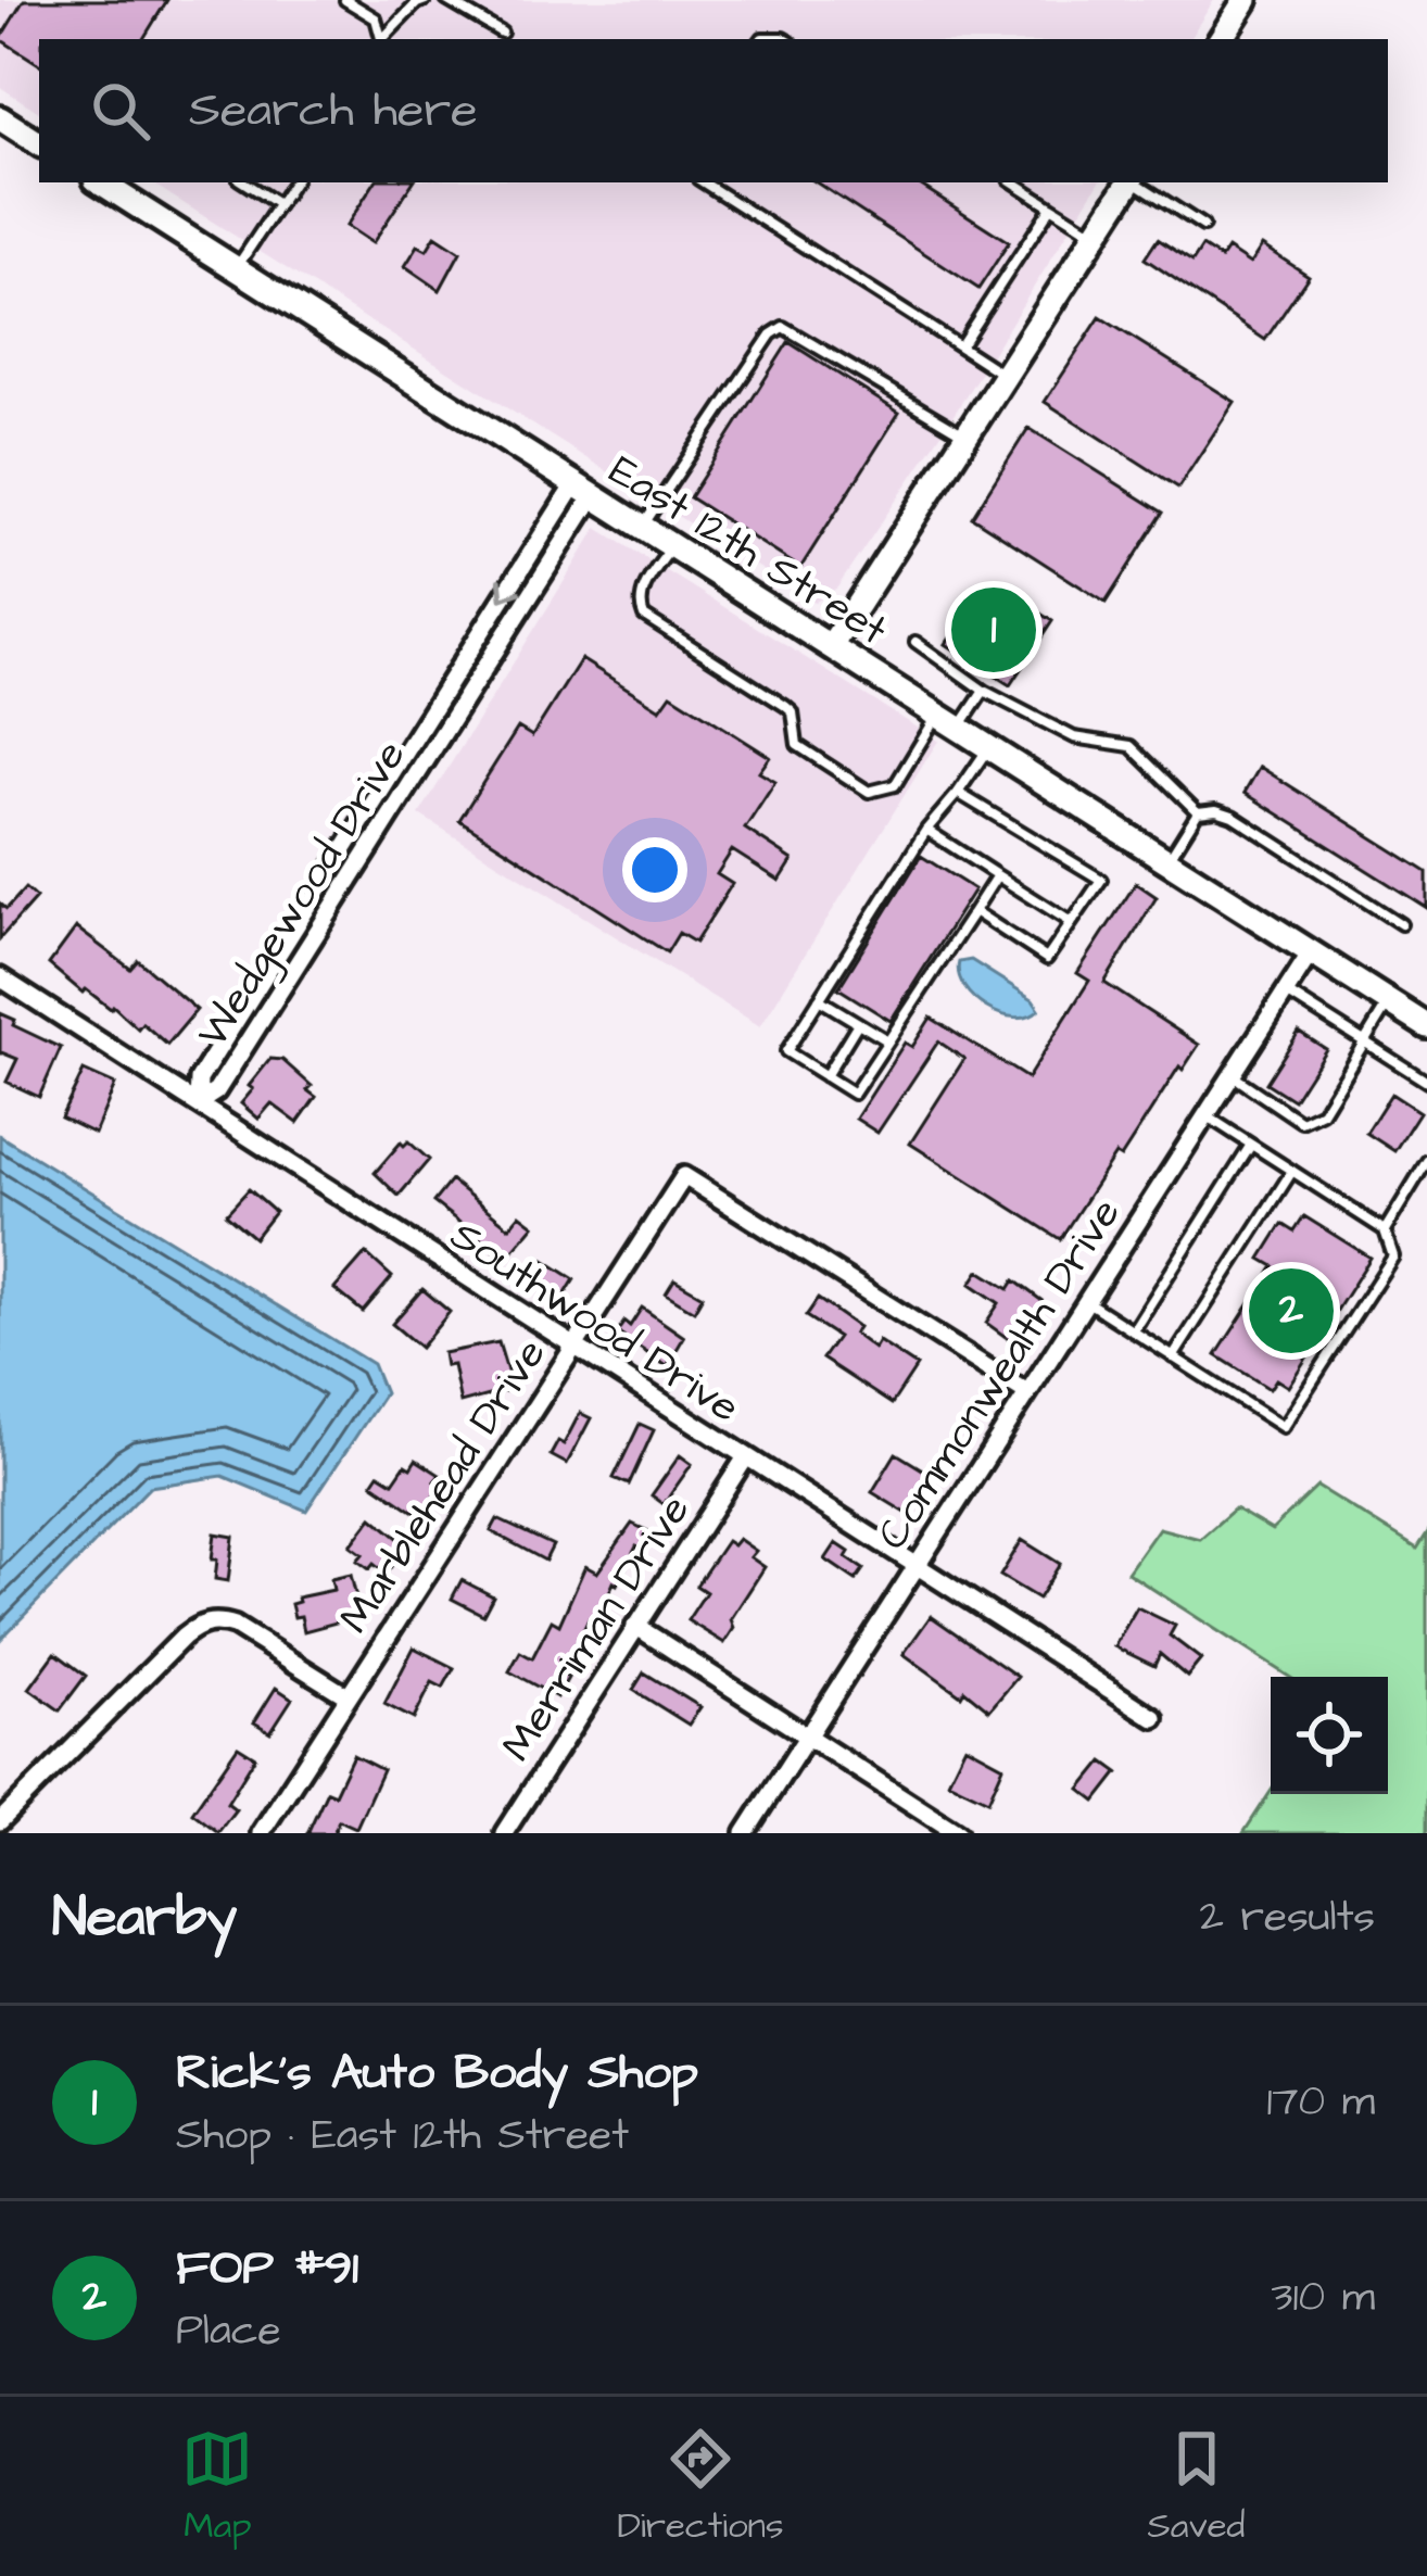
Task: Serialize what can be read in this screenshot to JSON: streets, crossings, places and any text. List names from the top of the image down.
{
  "streets": {
    "street": [
      "East 12th Street",
      "Wedgewood Drive",
      "Southwood Drive",
      "Commonwealth Drive",
      "Marblehead Drive",
      "Merriman Drive"
    ]
  },
  "crossings": [
    ["East 12th Street", "Wedgewood Drive"],
    ["East 12th Street", "Commonwealth Drive"],
    ["Wedgewood Drive", "Southwood Drive"],
    ["Southwood Drive", "Commonwealth Drive"],
    ["Southwood Drive", "Marblehead Drive"],
    ["Southwood Drive", "Merriman Drive"],
    ["Commonwealth Drive", "Marblehead Drive"]
  ],
  "page": {
    "search": "Search here",
    "pins": ["1", "2"],
    "heading": ["Nearby", "2 results"],
    "list": [
      {
        "mark": "1",
        "name": "Rick's Auto Body Shop",
        "note": "Shop · East 12th Street",
        "value": "170 m"
      },
      {
        "mark": "2",
        "name": "FOP #91",
        "note": "Place",
        "value": "310 m"
      }
    ],
    "nav": ["Map", "Directions", "Saved"]
  }
}
